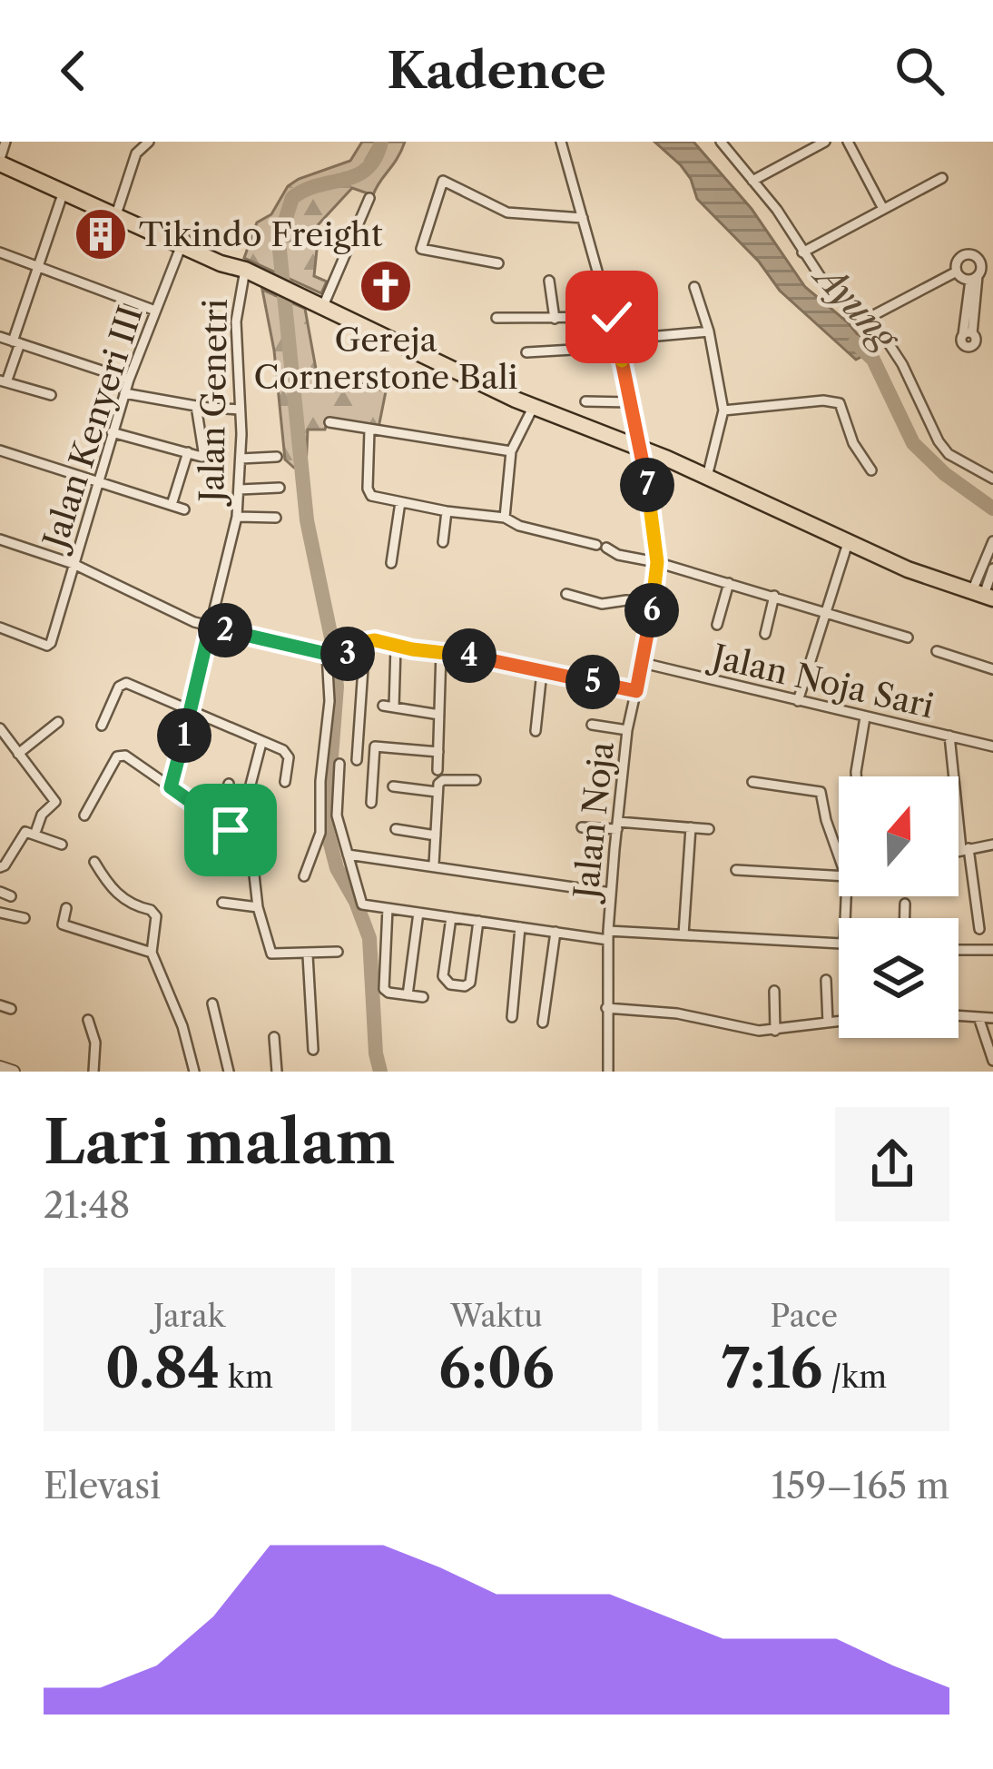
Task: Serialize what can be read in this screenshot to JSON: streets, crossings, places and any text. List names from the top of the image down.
{
  "streets": {
    "street": [
      "Jalan Genetri",
      "Jalan Kenyeri III",
      "Jalan Noja Sari",
      "Jalan Noja"
    ]
  },
  "crossings": [
    ["Jalan Noja Sari", "Jalan Noja"]
  ],
  "water": ["Ayung"],
  "places": {
    "building": ["Tikindo Freight"],
    "church": ["Gereja Cornerstone Bali"]
  },
  "north": "top",
  "page": {
    "header": "Kadence",
    "pins": [
      "7",
      "6",
      "2",
      "3",
      "4",
      "5",
      "1"
    ],
    "heading": ["Lari malam", "21:48"],
    "stats": [
      ["Jarak", "0.84 km"],
      ["Waktu", "6:06"],
      ["Pace", "7:16 /km"]
    ],
    "chart": ["Elevasi", "159–165 m"]
  }
}
